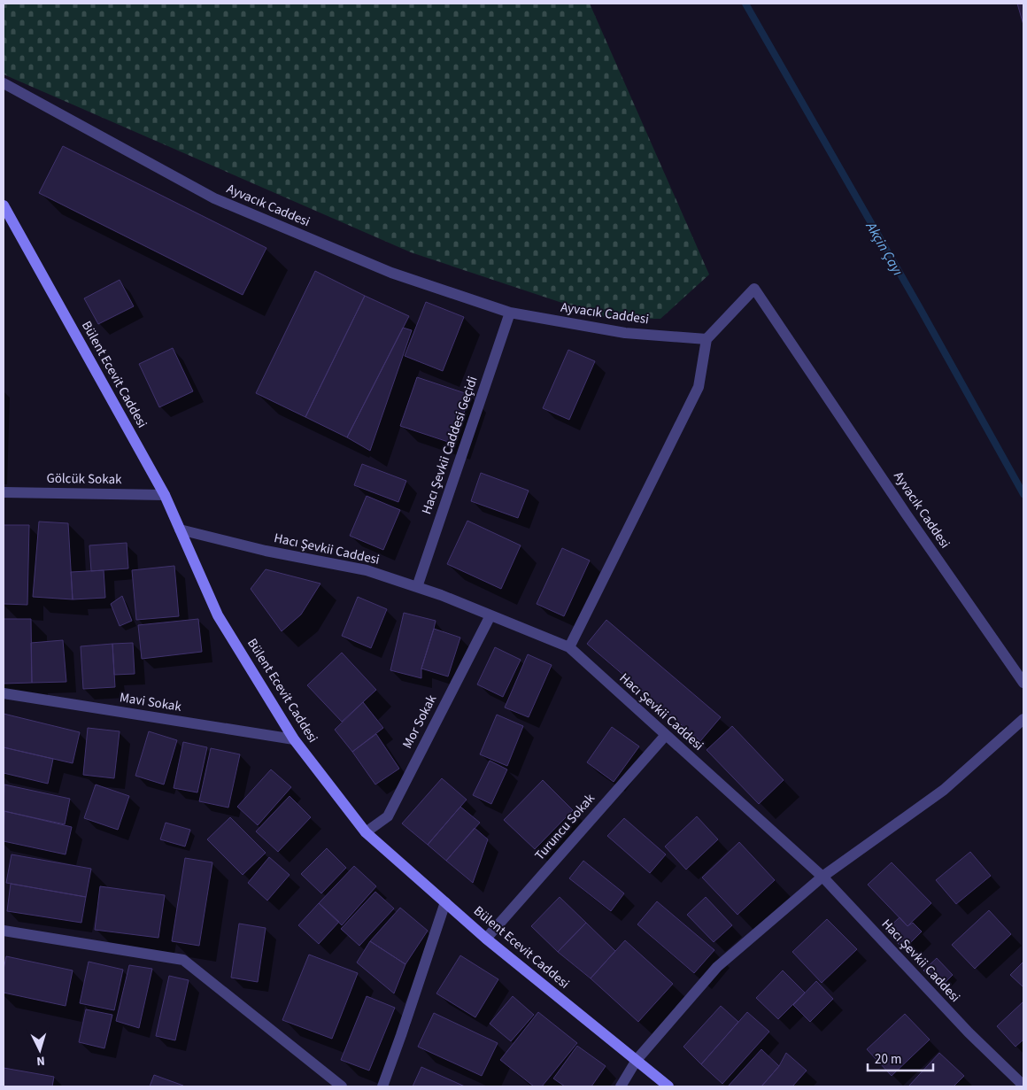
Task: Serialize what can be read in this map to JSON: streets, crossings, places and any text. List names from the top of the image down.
{
  "streets": {
    "main road": ["Bülent Ecevit Caddesi"],
    "street": [
      "Ayvacık Caddesi",
      "Hacı Şevkii Caddesi Geçidi",
      "Gölcük Sokak",
      "Hacı Şevkii Caddesi",
      "Mavi Sokak",
      "Mor Sokak",
      "Turuncu Sokak"
    ]
  },
  "crossings": [
    ["Ayvacık Caddesi", "Hacı Şevkii Caddesi Geçidi"],
    ["Bülent Ecevit Caddesi", "Gölcük Sokak"],
    ["Bülent Ecevit Caddesi", "Hacı Şevkii Caddesi"],
    ["Bülent Ecevit Caddesi", "Mavi Sokak"],
    ["Bülent Ecevit Caddesi", "Mor Sokak"],
    ["Bülent Ecevit Caddesi", "Turuncu Sokak"],
    ["Hacı Şevkii Caddesi Geçidi", "Hacı Şevkii Caddesi"],
    ["Hacı Şevkii Caddesi", "Mor Sokak"],
    ["Hacı Şevkii Caddesi", "Turuncu Sokak"]
  ],
  "water": ["Akçin Çayı"],
  "scale_bar": "20 m",
  "north": "bottom"
}
